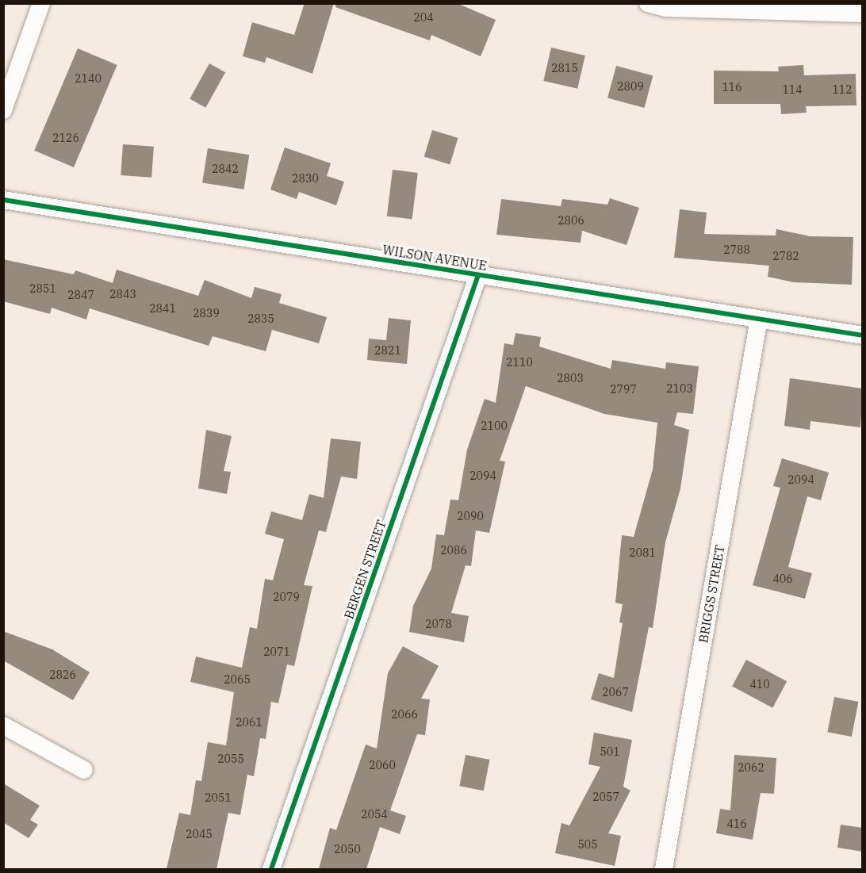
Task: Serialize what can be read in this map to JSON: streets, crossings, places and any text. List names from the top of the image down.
{
  "streets": {
    "street": ["WILSON AVENUE", "BERGEN STREET", "BRIGGS STREET"]
  },
  "crossings": [
    ["WILSON AVENUE", "BERGEN STREET"],
    ["WILSON AVENUE", "BRIGGS STREET"]
  ],
  "house_numbers": [
    "204",
    "2815",
    "2140",
    "2809",
    "116",
    "114",
    "112",
    "2126",
    "2842",
    "2830",
    "2806",
    "2788",
    "2782",
    "2851",
    "2843",
    "2847",
    "2841",
    "2839",
    "2835",
    "2821",
    "2110",
    "2803",
    "2103",
    "2797",
    "2100",
    "2094",
    "2094",
    "2090",
    "2086",
    "2081",
    "406",
    "2079",
    "2078",
    "2071",
    "2826",
    "2065",
    "410",
    "2067",
    "2066",
    "2061",
    "501",
    "2055",
    "2060",
    "2062",
    "2057",
    "2051",
    "2054",
    "416",
    "2045",
    "505",
    "2050"
  ]
}
